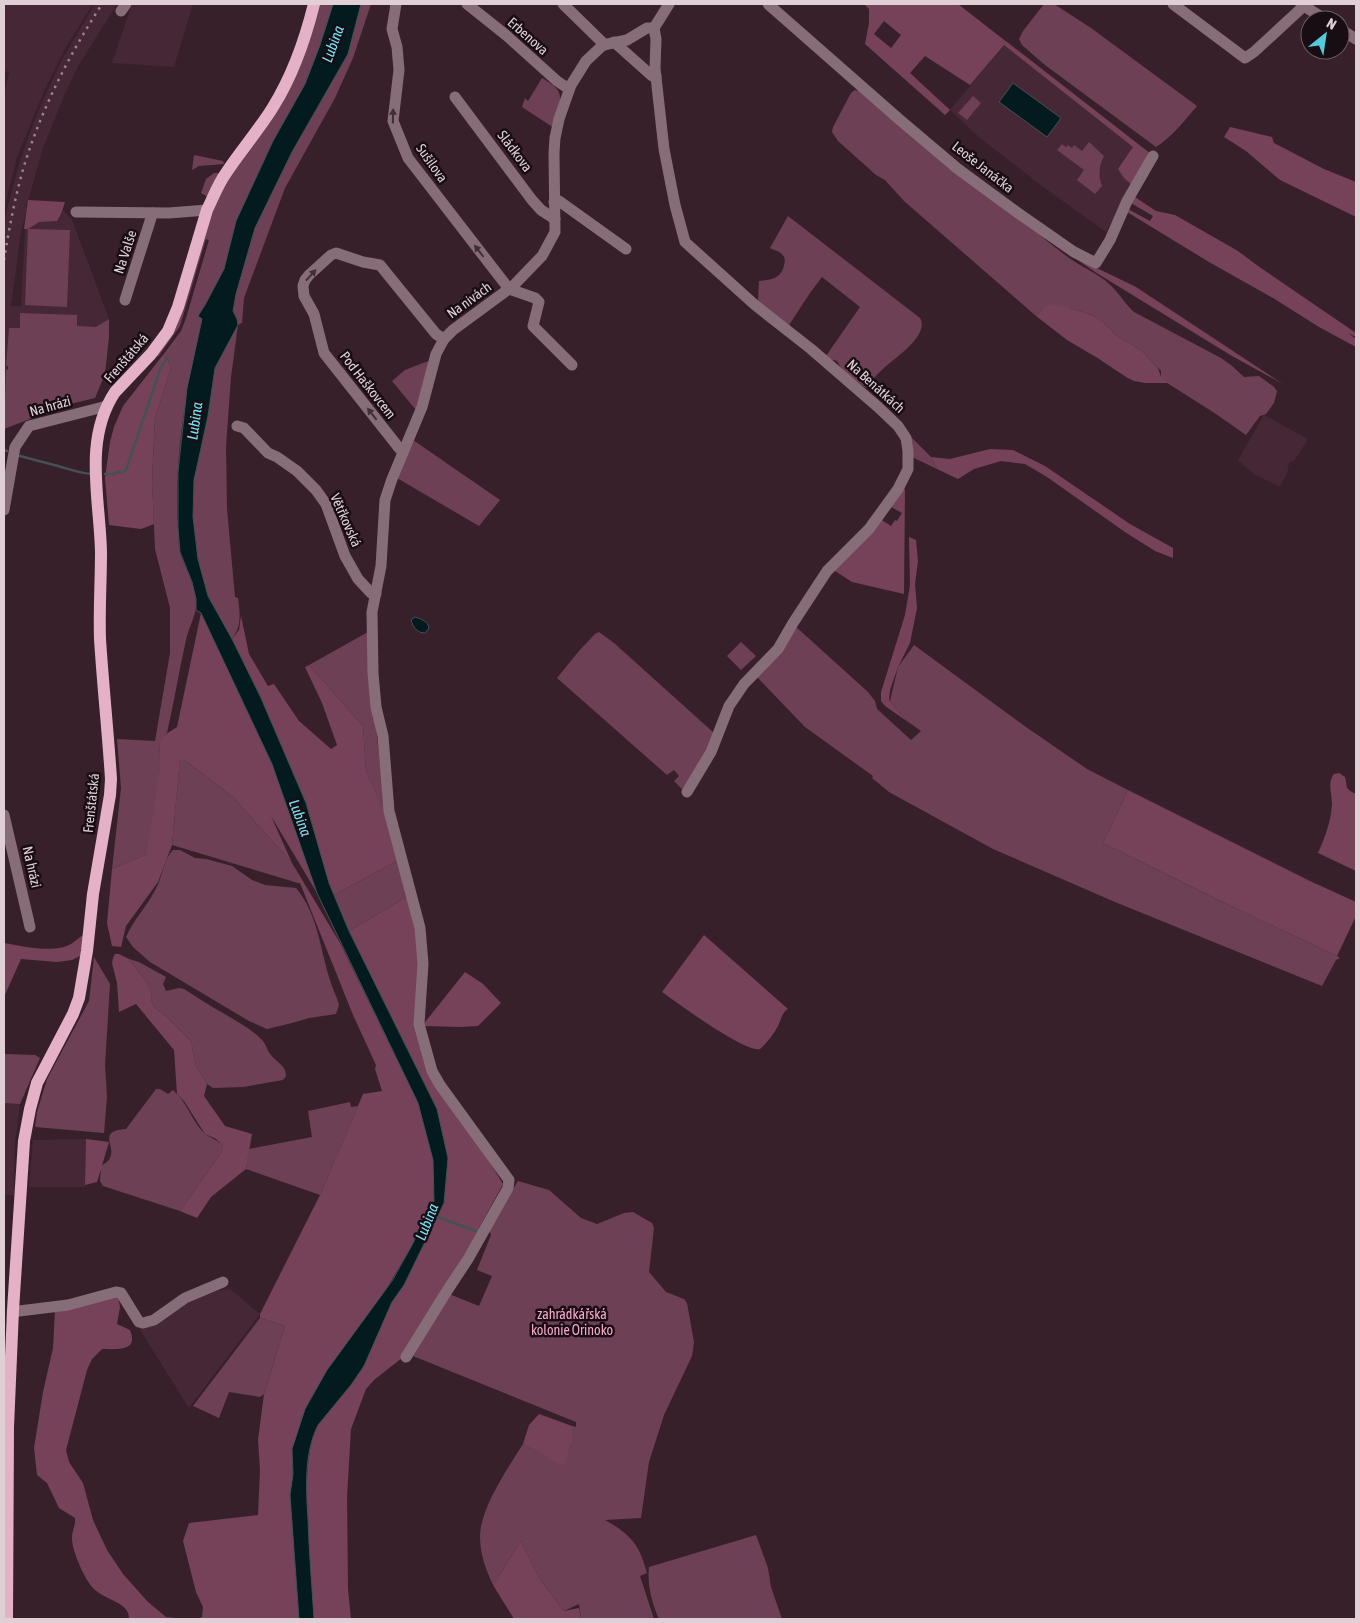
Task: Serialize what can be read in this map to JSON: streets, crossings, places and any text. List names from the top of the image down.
{
  "streets": {
    "main road": ["Frenštátská"],
    "street": [
      "Erbenova",
      "Sládkova",
      "Sušilova",
      "Leoše Janáčka",
      "Na Valše",
      "Na nivách",
      "Pod Haškovcem",
      "Na Benátkách",
      "Na hrázi",
      "Větřkovská"
    ]
  },
  "crossings": [
    ["Erbenova", "Na nivách"],
    ["Sládkova", "Na nivách"],
    ["Sušilova", "Na nivách"],
    ["Na Valše", "Frenštátská"],
    ["Na nivách", "Pod Haškovcem"],
    ["Na nivách", "Na Benátkách"],
    ["Na nivách", "Větřkovská"],
    ["Frenštátská", "Na hrázi"]
  ],
  "one_way": ["Sušilova"],
  "water": ["Lubina"],
  "parks": ["zahrádkářská kolonie Orinoko"],
  "north": "top right"
}
